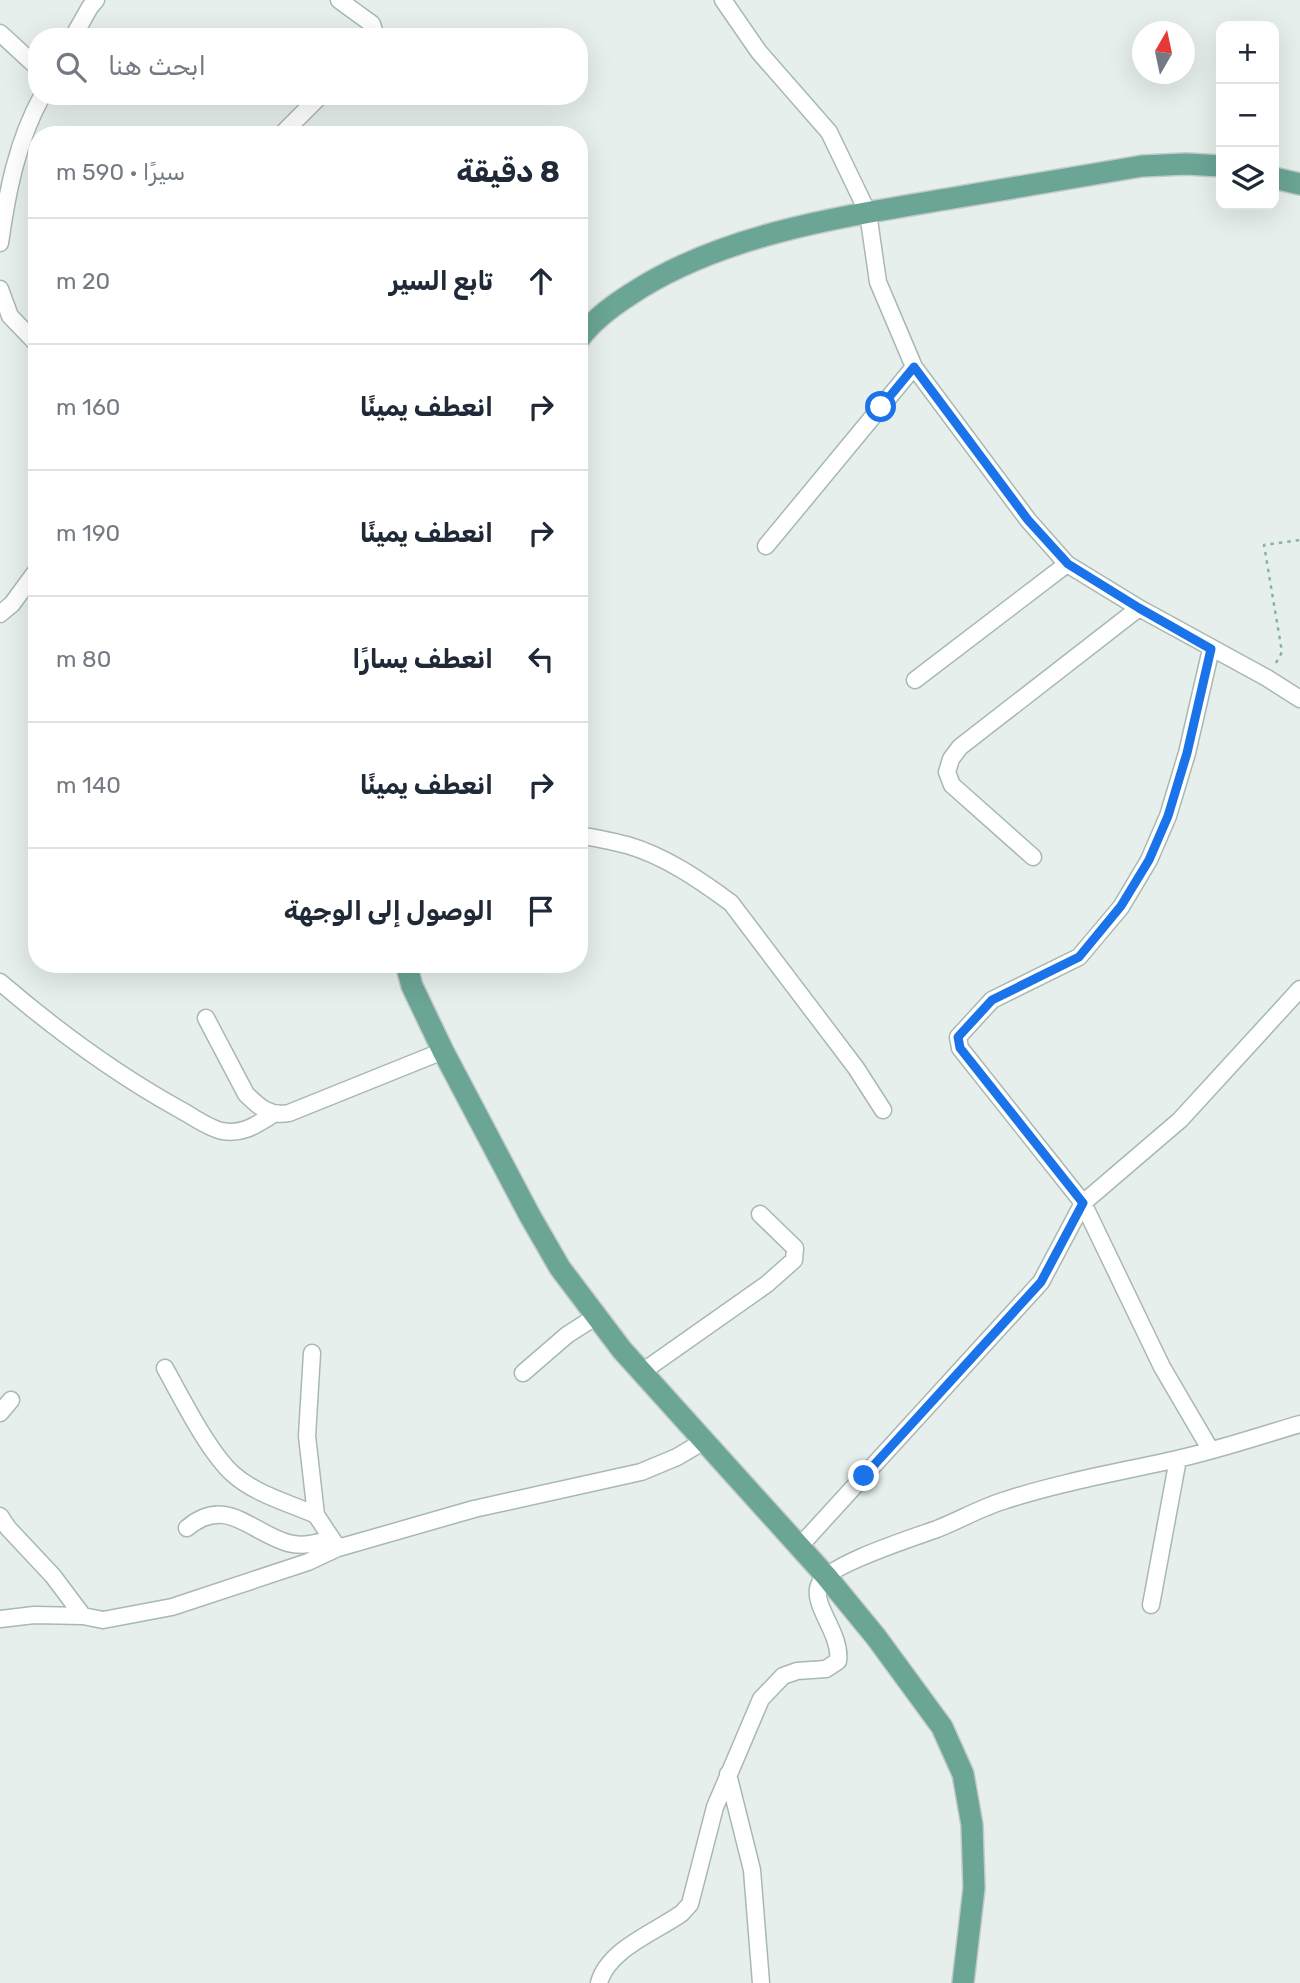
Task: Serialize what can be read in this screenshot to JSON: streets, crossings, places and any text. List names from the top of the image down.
{
  "north": "top",
  "page": {
    "map_buttons": ["+", "−"],
    "search": "ابحث هنا",
    "heading": ["8 دقيقة", "سيرًا · 590 m"],
    "list": [
      ["تابع السير", "20 m"],
      ["انعطف يمينًا", "160 m"],
      ["انعطف يمينًا", "190 m"],
      ["انعطف يسارًا", "80 m"],
      ["انعطف يمينًا", "140 m"],
      "الوصول إلى الوجهة"
    ]
  }
}
